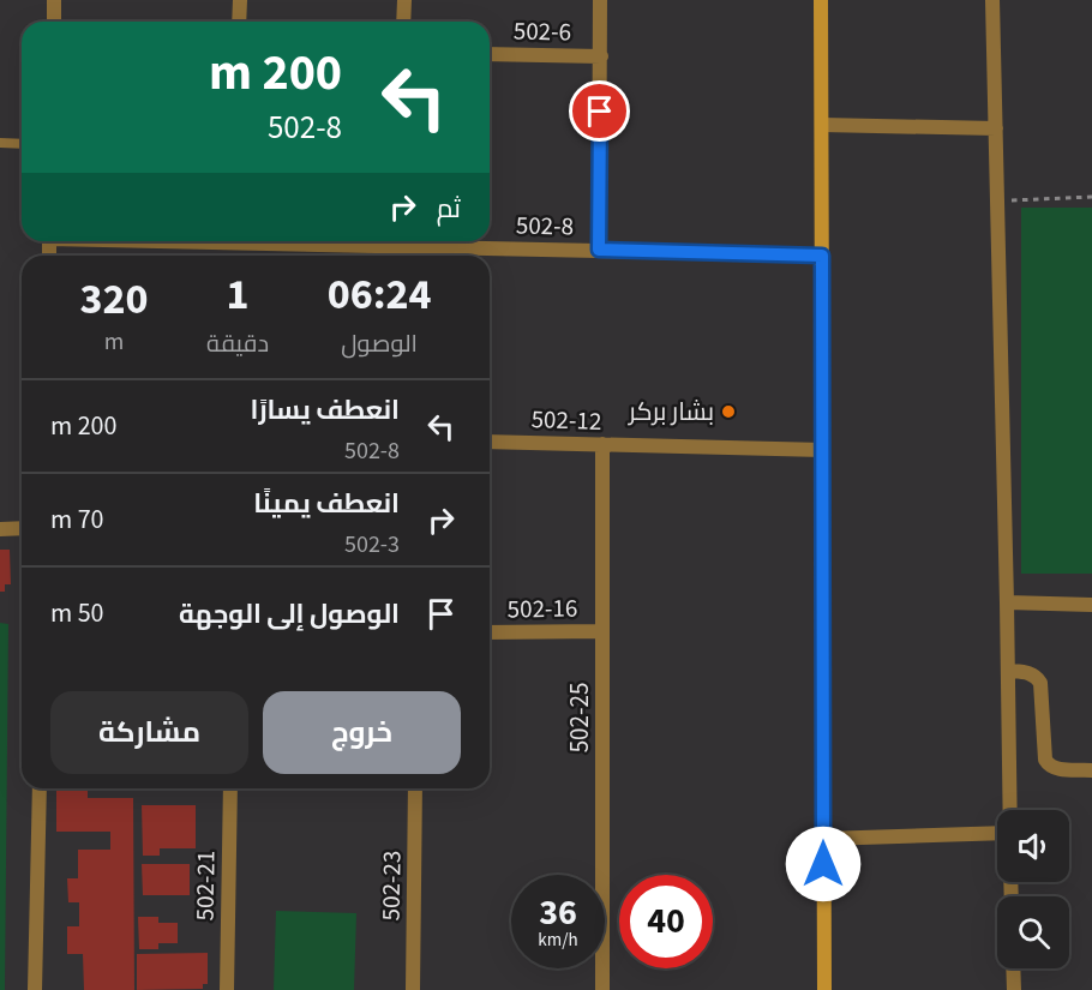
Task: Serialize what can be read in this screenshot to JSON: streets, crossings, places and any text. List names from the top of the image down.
{
  "streets": {
    "street": [
      "502-6",
      "502-8",
      "502-12",
      "502-16",
      "502-25",
      "502-21",
      "502-23"
    ]
  },
  "crossings": [
    ["502-12", "502-25"],
    ["502-16", "502-25"]
  ],
  "places": ["بشار بركر"],
  "page": {
    "turn": ["200 m", "502-8"],
    "then": "ثم",
    "eta": [
      "06:24",
      "الوصول",
      "1",
      "دقيقة",
      "320",
      "m"
    ],
    "list": [
      {
        "name": "انعطف يسارًا",
        "note": "502-8",
        "value": "200 m"
      },
      {
        "name": "انعطف يمينًا",
        "note": "502-3",
        "value": "70 m"
      },
      {
        "name": "الوصول إلى الوجهة",
        "value": "50 m"
      }
    ],
    "buttons": ["خروج", "مشاركة"],
    "speed": "36 km/h",
    "limit": "40"
  }
}
